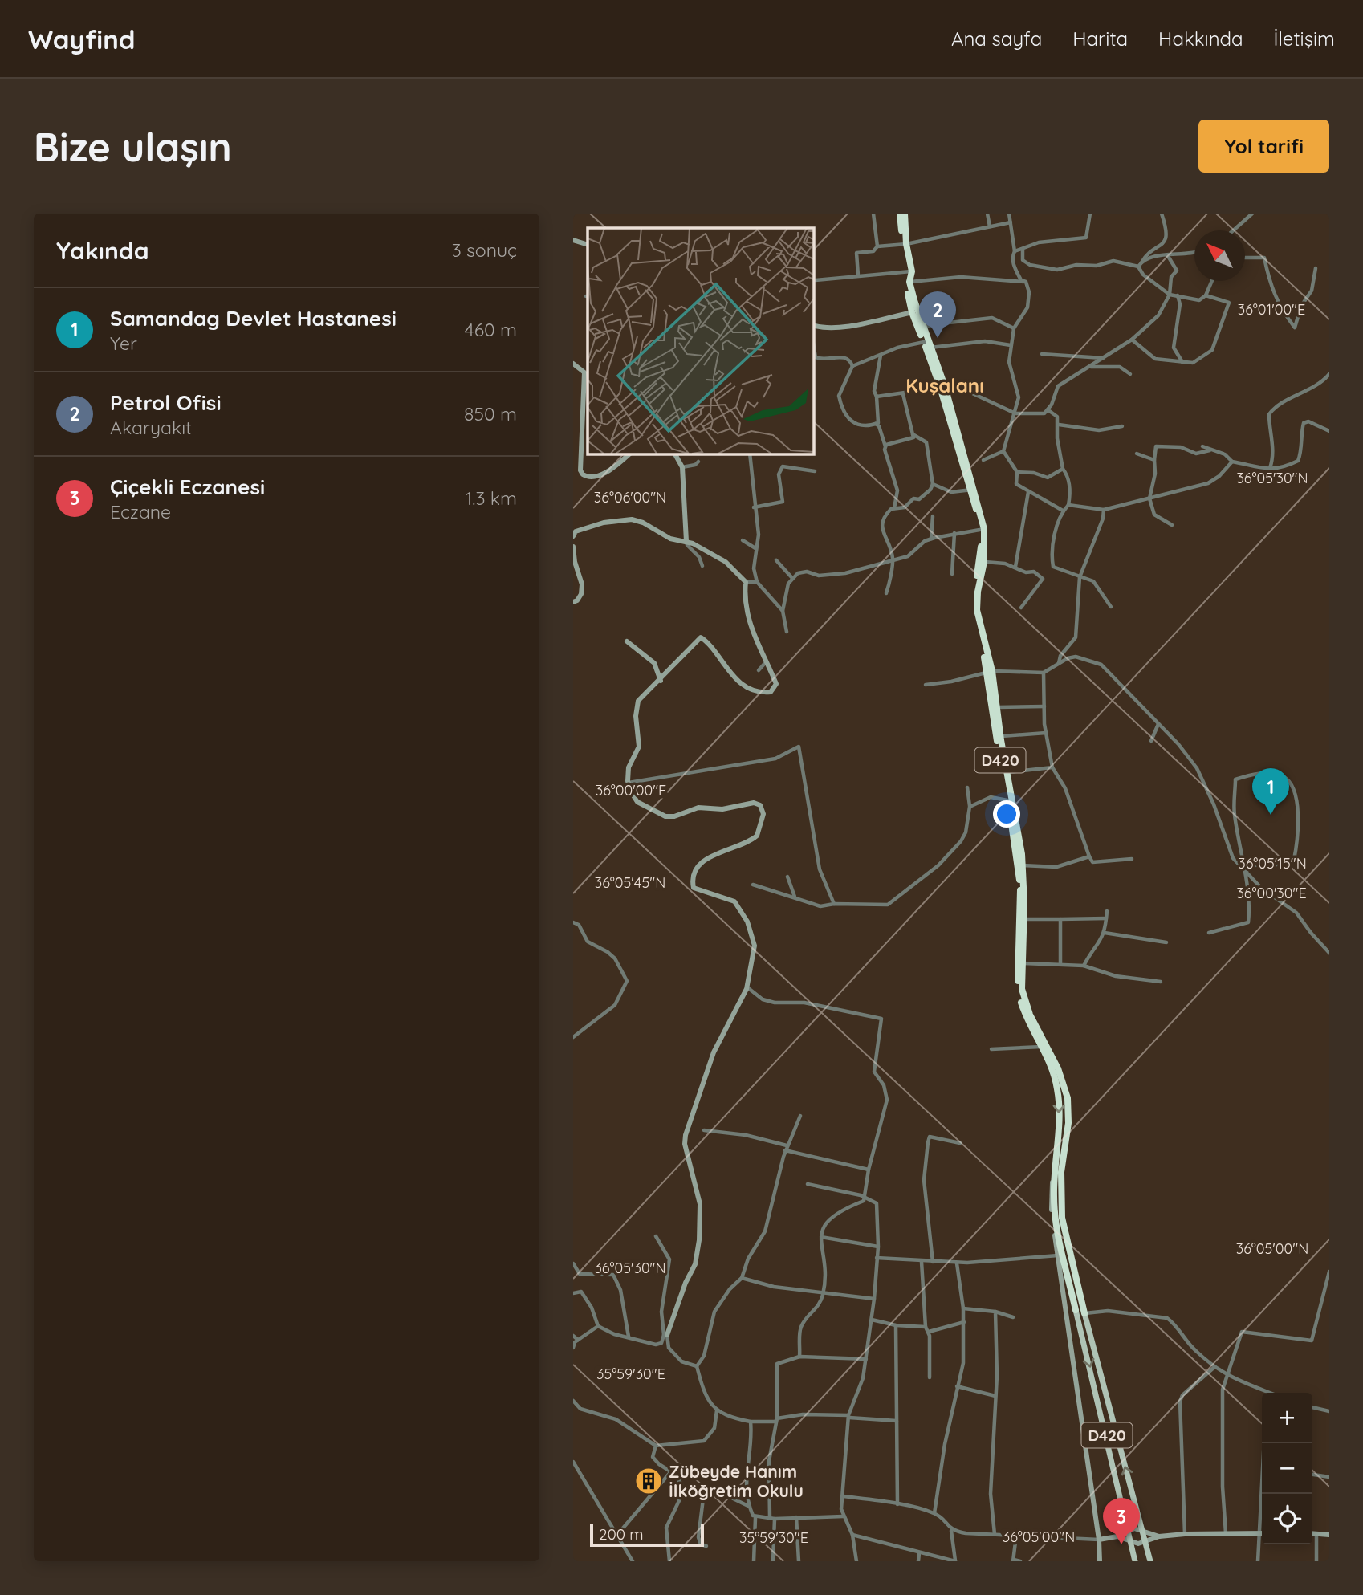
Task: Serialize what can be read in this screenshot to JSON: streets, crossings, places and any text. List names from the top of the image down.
{
  "streets": {
    "highway": ["D420"]
  },
  "districts": ["Kuşalanı"],
  "places": {
    "building": ["Zübeyde Hanım İlköğretim Okulu"]
  },
  "scale_bar": "200 m",
  "north": "top left",
  "page": {
    "header": "Wayfind",
    "nav": [
      "Ana sayfa",
      "Harita",
      "Hakkında",
      "İletişim"
    ],
    "buttons": "Yol tarifi",
    "title": "Bize ulaşın",
    "heading": ["Yakında", "3 sonuç"],
    "list": [
      {
        "mark": "1",
        "name": "Samandag Devlet Hastanesi",
        "note": "Yer",
        "value": "460 m"
      },
      {
        "mark": "2",
        "name": "Petrol Ofisi",
        "note": "Akaryakıt",
        "value": "850 m"
      },
      {
        "mark": "3",
        "name": "Çiçekli Eczanesi",
        "note": "Eczane",
        "value": "1.3 km"
      }
    ],
    "pins": ["2", "1", "3"],
    "map_buttons": ["+", "−"],
    "scale": "200 m"
  },
  "coordinates": [
    "36°01'00\"E",
    "36°05'30\"N",
    "36°06'00\"N",
    "36°00'00\"E",
    "36°05'15\"N",
    "36°05'45\"N",
    "36°00'30\"E",
    "36°05'00\"N",
    "35°59'30\"E"
  ]
}
